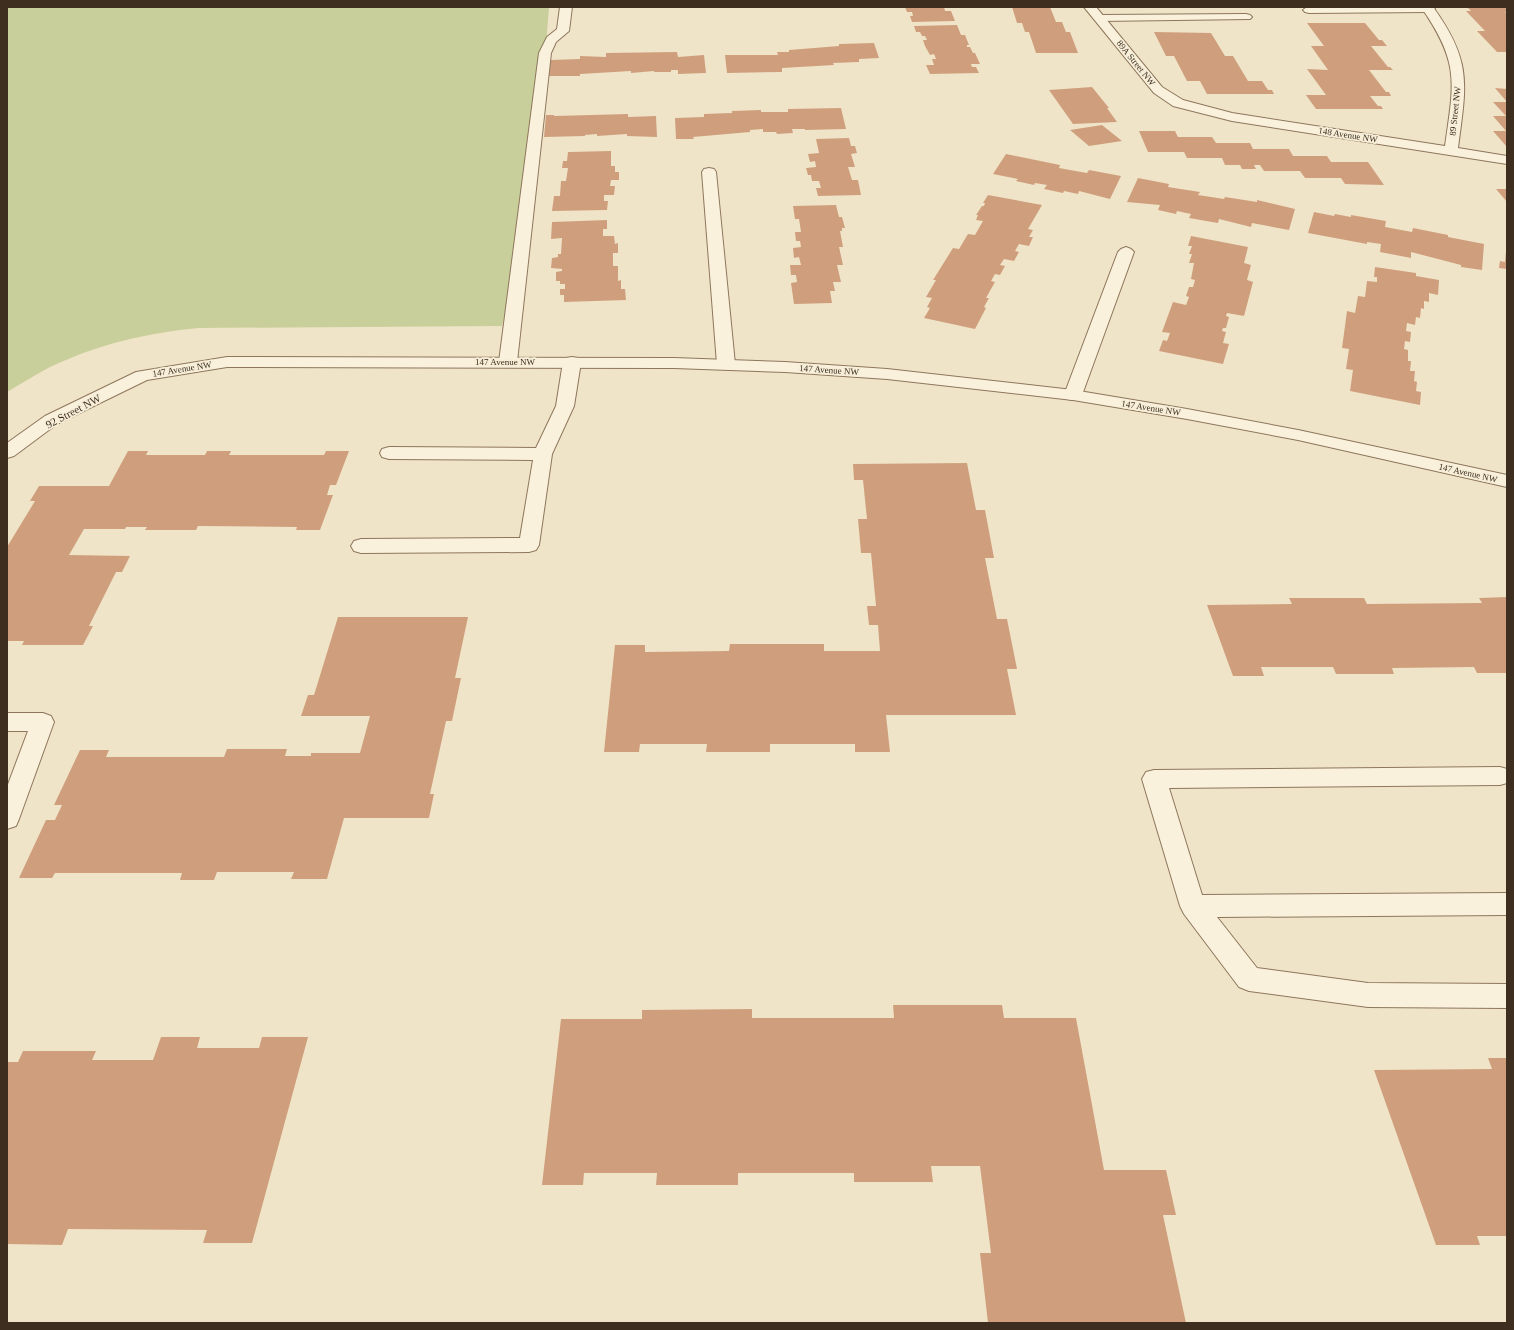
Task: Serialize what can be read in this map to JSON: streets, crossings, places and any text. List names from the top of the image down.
{
  "streets": {
    "street": [
      "89A Street NW",
      "89 Street NW",
      "148 Avenue NW",
      "147 Avenue NW",
      "92 Street NW"
    ]
  },
  "crossings": [
    ["89A Street NW", "148 Avenue NW"],
    ["89 Street NW", "148 Avenue NW"],
    ["147 Avenue NW", "92 Street NW"]
  ]
}
